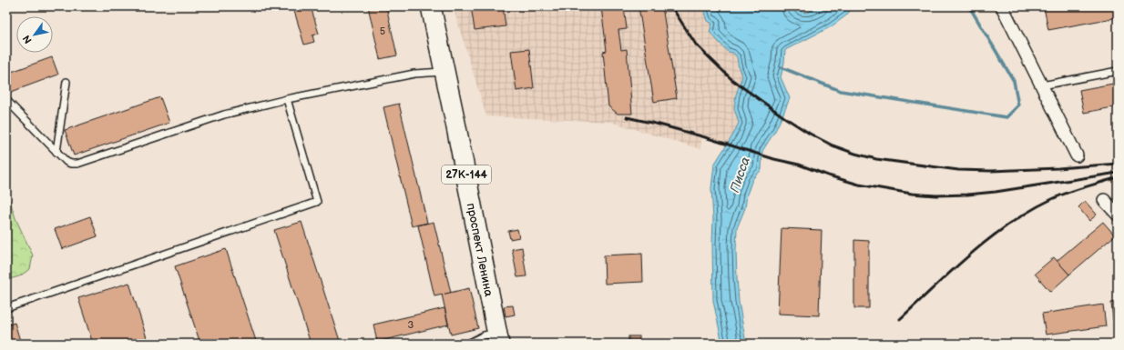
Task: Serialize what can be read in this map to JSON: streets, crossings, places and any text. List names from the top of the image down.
{
  "streets": {
    "main road": ["27К-144", "проспект Ленина"]
  },
  "water": ["Писса"],
  "house_numbers": ["5", "3"],
  "north": "bottom left"
}
